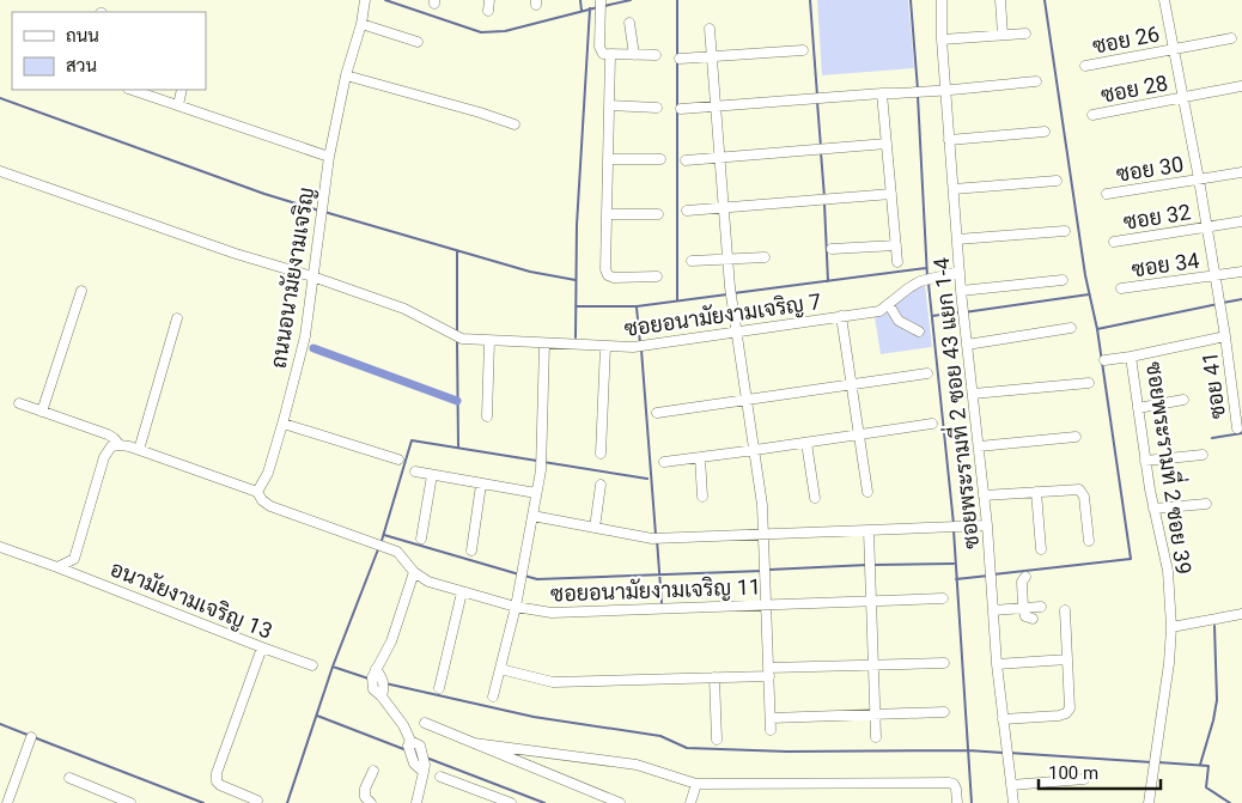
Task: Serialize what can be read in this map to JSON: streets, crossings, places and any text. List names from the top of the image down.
{
  "streets": {
    "street": [
      "ซอย 26",
      "ซอย 28",
      "ซอย 30",
      "ซอย 32",
      "ซอย 34",
      "ถนนอนามัยงามเจริญ",
      "ซอยอนามัยงามเจริญ 7",
      "ซอย 41",
      "ซอยพระรามที่ 2 ซอย 43 แยก 1-4",
      "ซอยพระรามที่ 2 ซอย 39",
      "ซอยอนามัยงามเจริญ 11",
      "อนามัยงามเจริญ 13"
    ]
  },
  "crossings": [
    ["ถนนอนามัยงามเจริญ", "ซอยอนามัยงามเจริญ 7"],
    ["ถนนอนามัยงามเจริญ", "ซอยอนามัยงามเจริญ 11"],
    ["ซอยอนามัยงามเจริญ 7", "ซอยพระรามที่ 2 ซอย 43 แยก 1-4"],
    ["ซอย 41", "ซอยพระรามที่ 2 ซอย 39"]
  ],
  "legend": ["ถนน", "สวน"],
  "scale_bar": "100 m"
}
